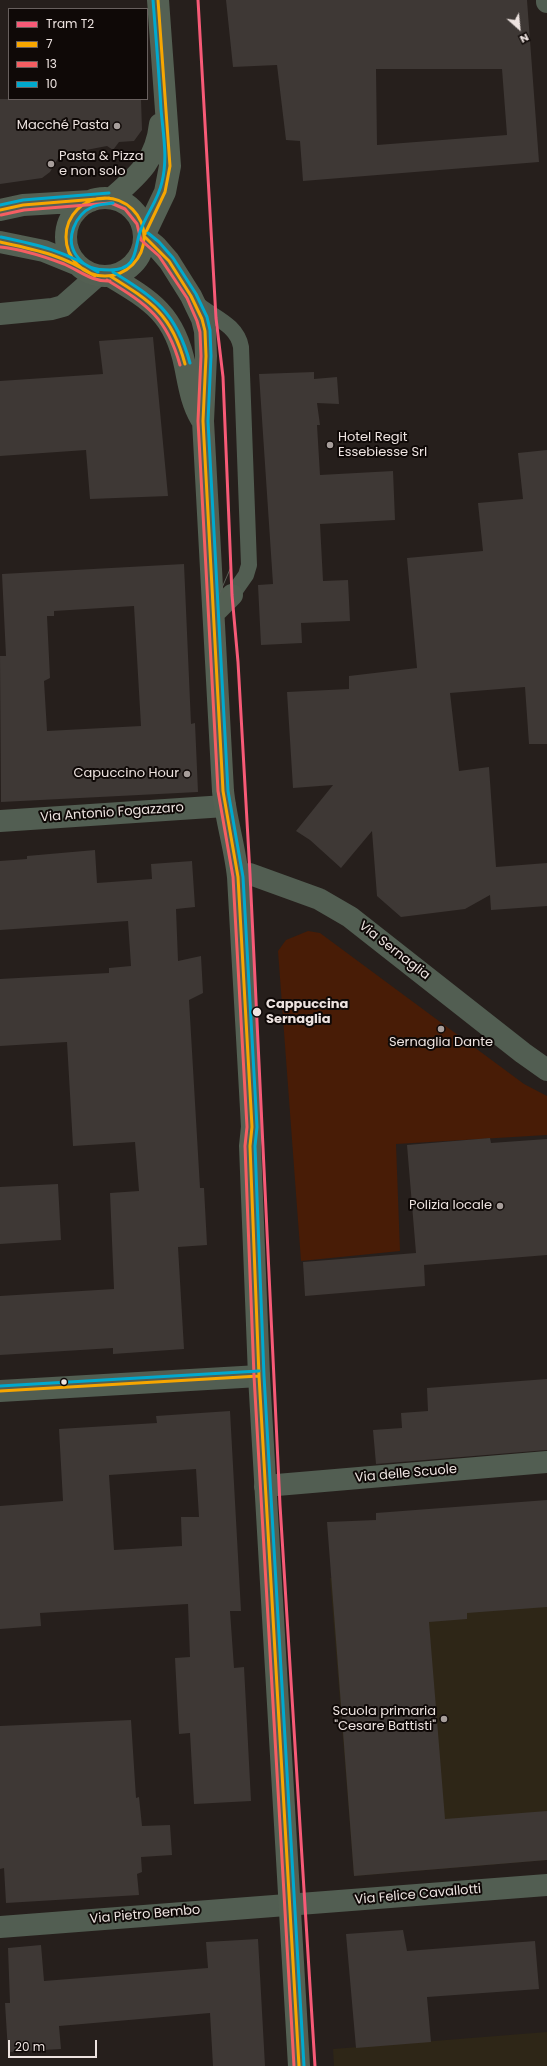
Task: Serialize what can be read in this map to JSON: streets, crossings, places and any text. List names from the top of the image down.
{
  "streets": {
    "street": [
      "Via Antonio Fogazzaro",
      "Via Sernaglia",
      "Via delle Scuole",
      "Via Felice Cavallotti",
      "Via Pietro Bembo"
    ]
  },
  "crossings": [
    ["Via Felice Cavallotti", "Via Pietro Bembo"]
  ],
  "places": [
    "Macché Pasta",
    "Pasta & Pizza e non solo",
    "Hotel Regit Essebiesse Srl",
    "Capuccino Hour",
    "Cappuccina Sernaglia",
    "Sernaglia Dante",
    "Polizia locale",
    "Scuola primaria \"Cesare Battisti\""
  ],
  "lines": [
    "tram line T2",
    "transit line 7",
    "transit line 10",
    "transit line 13"
  ],
  "legend": [
    "Tram T2",
    "7",
    "13",
    "10"
  ],
  "scale_bar": "20 m",
  "north": "bottom right"
}
